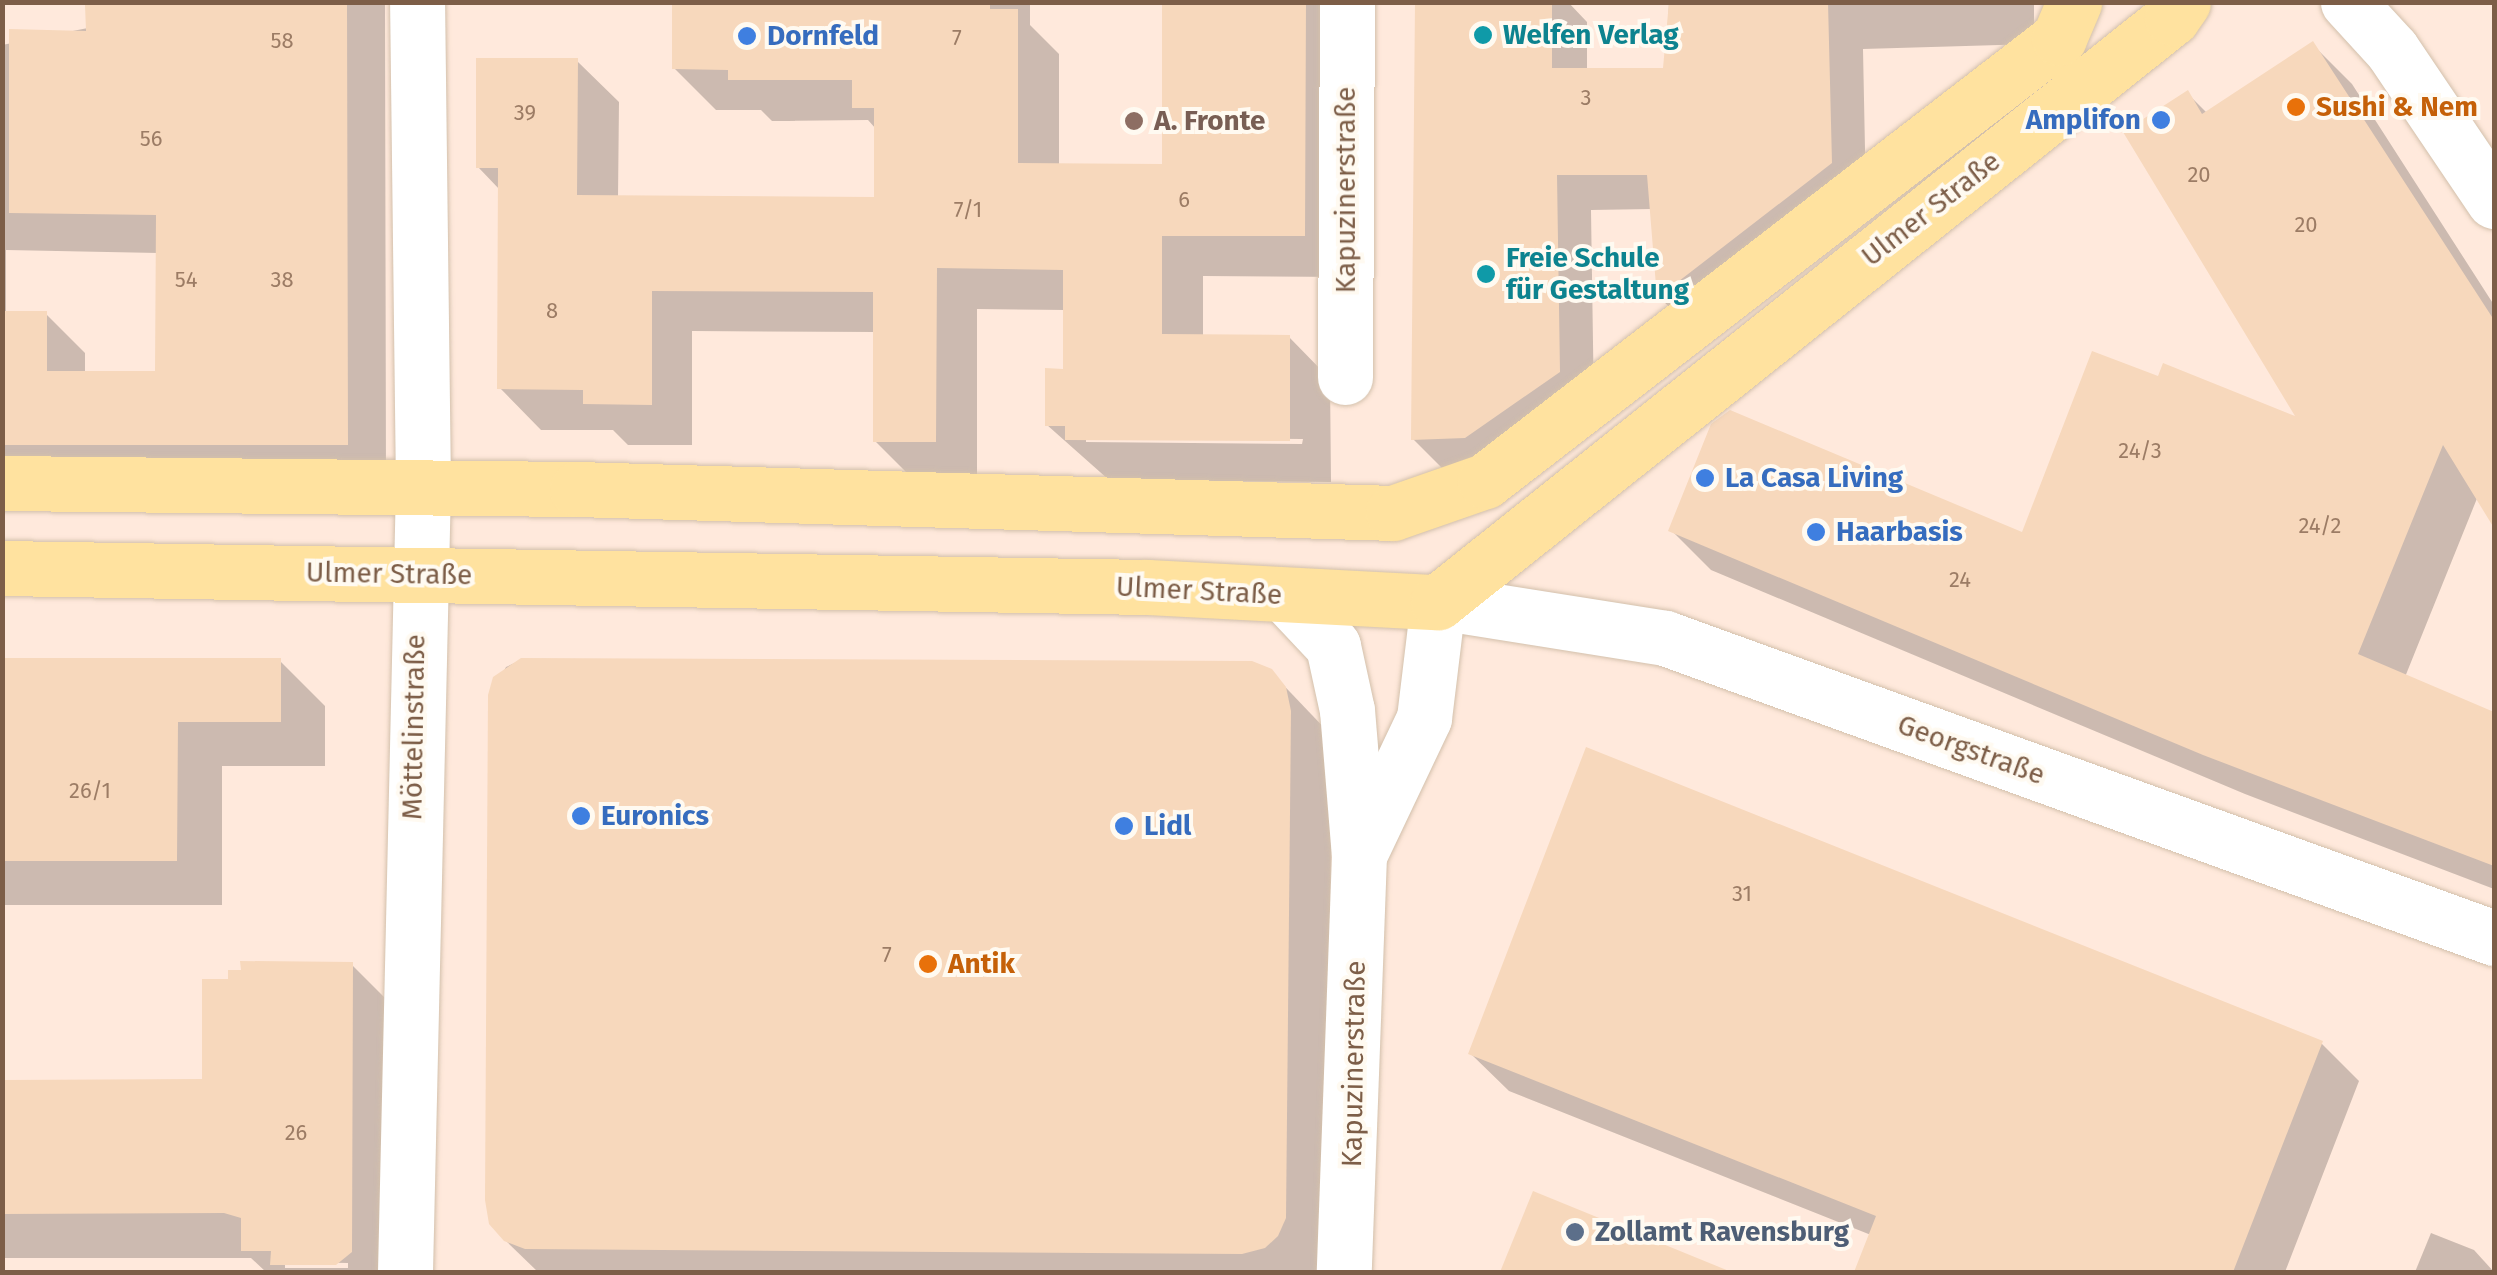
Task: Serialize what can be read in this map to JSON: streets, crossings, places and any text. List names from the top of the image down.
{
  "streets": {
    "main road": ["Ulmer Straße"],
    "street": ["Kapuzinerstraße", "Möttelinstraße", "Georgstraße"]
  },
  "crossings": [
    ["Kapuzinerstraße", "Ulmer Straße"],
    ["Kapuzinerstraße", "Georgstraße"],
    ["Ulmer Straße", "Möttelinstraße"],
    ["Ulmer Straße", "Georgstraße"]
  ],
  "places": [
    "Welfen Verlag",
    "Dornfeld",
    "Sushi & Nem",
    "Amplifon",
    "A. Fronte",
    "Freie Schule für Gestaltung",
    "La Casa Living",
    "Haarbasis",
    "Euronics",
    "Lidl",
    "Antik",
    "Zollamt Ravensburg"
  ],
  "house_numbers": [
    "7",
    "58",
    "3",
    "39",
    "56",
    "20",
    "6",
    "7/1",
    "20",
    "54",
    "38",
    "8",
    "24/3",
    "24/2",
    "24",
    "26/1",
    "31",
    "7",
    "26"
  ]
}
